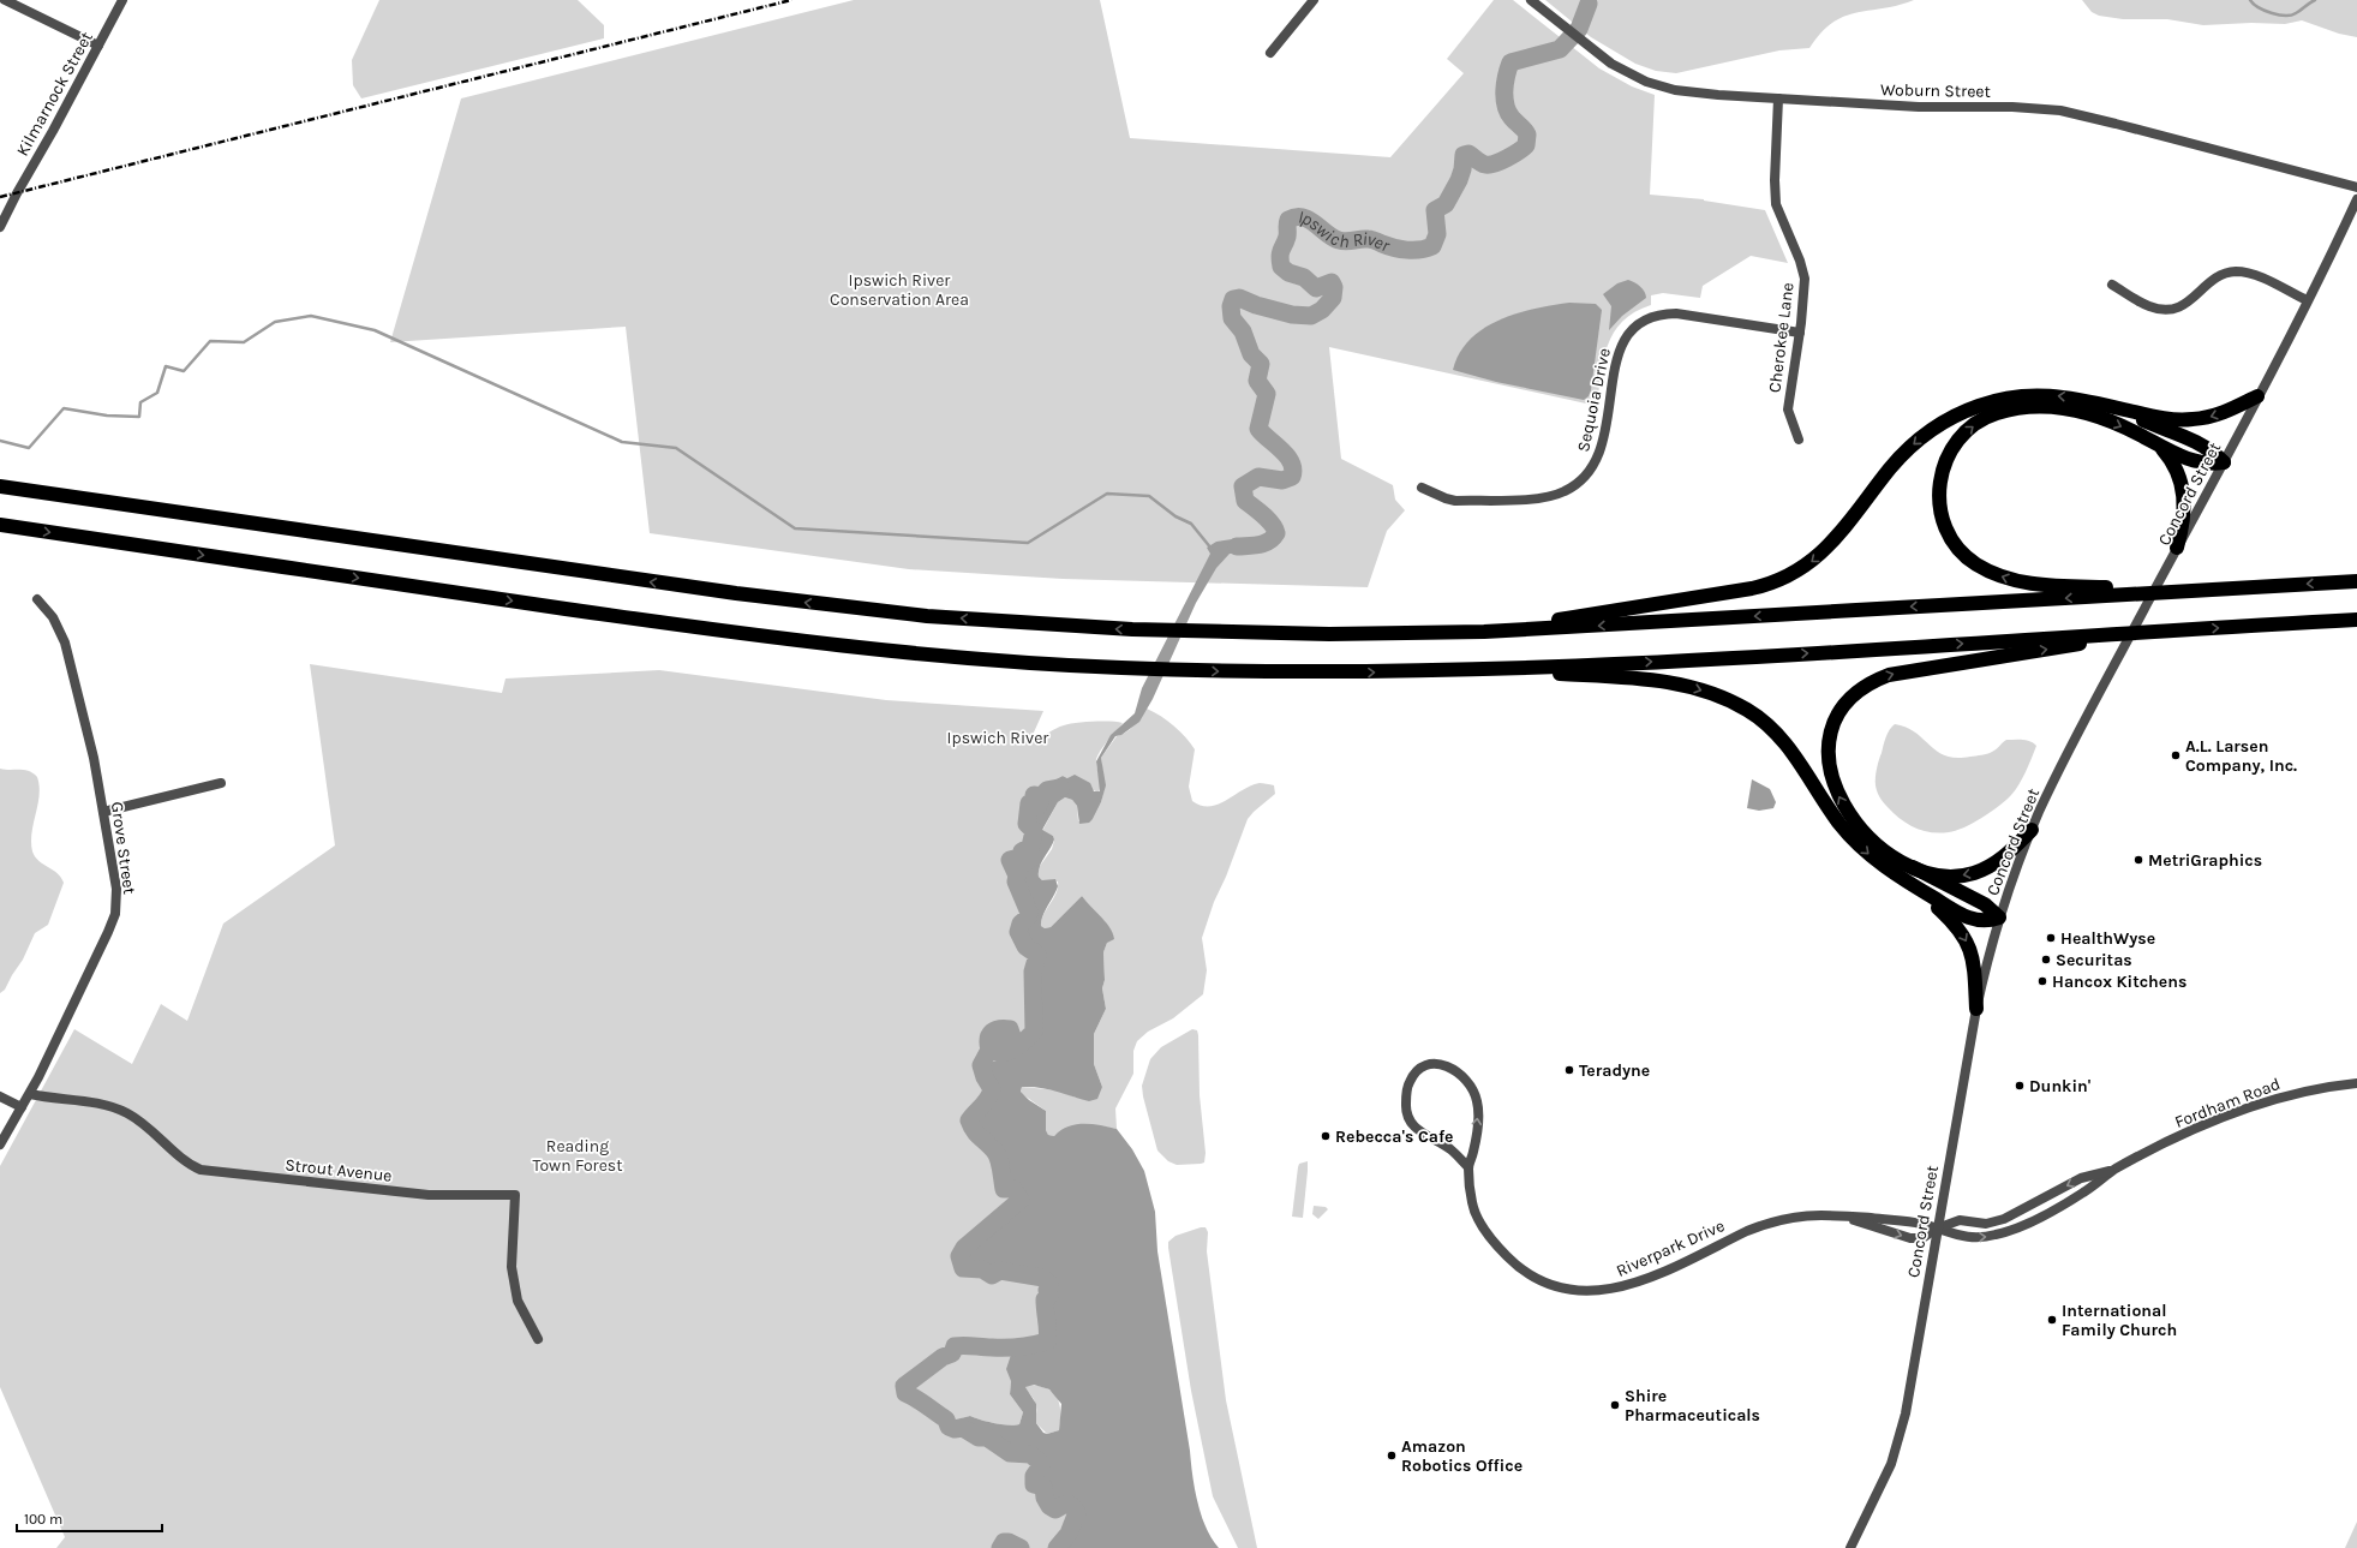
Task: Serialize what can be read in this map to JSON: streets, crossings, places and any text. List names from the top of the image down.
{
  "streets": {
    "street": [
      "Woburn Street",
      "Kilmarnock Street",
      "Cherokee Lane",
      "Sequoia Drive",
      "Concord Street",
      "Grove Street",
      "Fordham Road",
      "Strout Avenue",
      "Riverpark Drive"
    ]
  },
  "crossings": [
    ["Woburn Street", "Cherokee Lane"],
    ["Cherokee Lane", "Sequoia Drive"],
    ["Concord Street", "Fordham Road"],
    ["Concord Street", "Riverpark Drive"],
    ["Grove Street", "Strout Avenue"],
    ["Fordham Road", "Riverpark Drive"]
  ],
  "water": ["Ipswich River"],
  "parks": ["Ipswich River Conservation Area", "Ipswich River", "Reading Town Forest"],
  "places": [
    "A.L. Larsen Company, Inc.",
    "MetriGraphics",
    "HealthWyse",
    "Securitas",
    "Hancox Kitchens",
    "Teradyne",
    "Dunkin'",
    "Rebecca's Cafe",
    "International Family Church",
    "Shire Pharmaceuticals",
    "Amazon Robotics Office"
  ],
  "scale_bar": "100 m"
}
